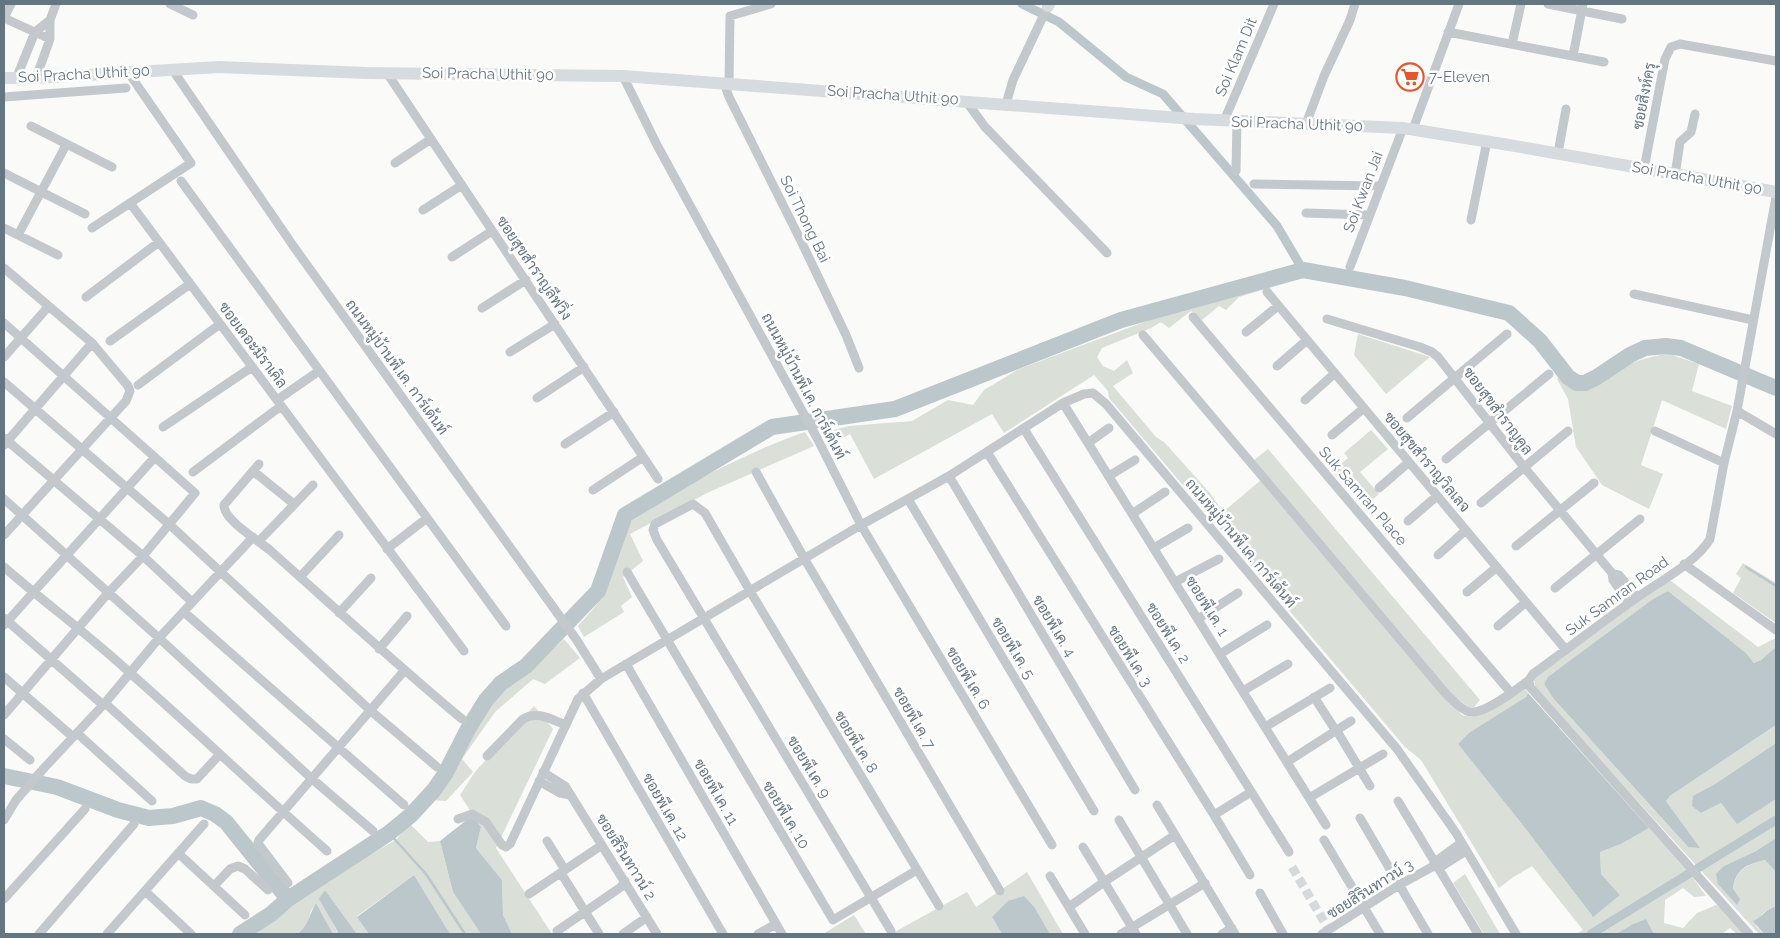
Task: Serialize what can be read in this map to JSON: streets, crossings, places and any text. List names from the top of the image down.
{
  "streets": {
    "street": [
      "Soi Klam Dit",
      "Soi Pracha Uthit 90",
      "ซอยสิงห์ครุ",
      "Soi Kwan Jai",
      "Soi Thong Bai",
      "ซอยสุขสำราญลีฟวิ่ง",
      "ซอยเดอะมิราเคิล",
      "ถนนหมู่บ้านพี.เค. การ์เด้นท์",
      "ซอยสุขสำราญคูล",
      "ซอยสุขสำราญวิลเลจ",
      "Suk Samran Place",
      "Suk Samran Road",
      "ซอยพี.เค. 1",
      "ซอยพี.เค. 4",
      "ซอยพี.เค. 2",
      "ซอยพี.เค. 5",
      "ซอยพี.เค. 3",
      "ซอยพี.เค. 6",
      "ซอยพี.เค. 7",
      "ซอยพี.เค. 8",
      "ซอยพี.เค. 9",
      "ซอยพี.เค. 11",
      "ซอยพี.เค. 12",
      "ซอยพี.เค. 10",
      "ซอยสิรินทาวน์ 2",
      "ซอยสิรินทาวน์ 3"
    ]
  },
  "crossings": [
    ["Soi Klam Dit", "Soi Pracha Uthit 90"],
    ["Soi Pracha Uthit 90", "ซอยสิงห์ครุ"],
    ["Soi Pracha Uthit 90", "Soi Kwan Jai"],
    ["Soi Pracha Uthit 90", "Soi Thong Bai"],
    ["Soi Pracha Uthit 90", "ซอยสุขสำราญลีฟวิ่ง"],
    ["Soi Pracha Uthit 90", "ถนนหมู่บ้านพี.เค. การ์เด้นท์"],
    ["ถนนหมู่บ้านพี.เค. การ์เด้นท์", "ซอยพี.เค. 1"],
    ["ถนนหมู่บ้านพี.เค. การ์เด้นท์", "ซอยพี.เค. 4"],
    ["ถนนหมู่บ้านพี.เค. การ์เด้นท์", "ซอยพี.เค. 2"],
    ["ถนนหมู่บ้านพี.เค. การ์เด้นท์", "ซอยพี.เค. 5"],
    ["ถนนหมู่บ้านพี.เค. การ์เด้นท์", "ซอยพี.เค. 3"],
    ["ถนนหมู่บ้านพี.เค. การ์เด้นท์", "ซอยพี.เค. 6"],
    ["ถนนหมู่บ้านพี.เค. การ์เด้นท์", "ซอยพี.เค. 7"],
    ["ถนนหมู่บ้านพี.เค. การ์เด้นท์", "ซอยพี.เค. 8"],
    ["ถนนหมู่บ้านพี.เค. การ์เด้นท์", "ซอยพี.เค. 9"],
    ["ถนนหมู่บ้านพี.เค. การ์เด้นท์", "ซอยพี.เค. 11"],
    ["ถนนหมู่บ้านพี.เค. การ์เด้นท์", "ซอยพี.เค. 12"],
    ["ถนนหมู่บ้านพี.เค. การ์เด้นท์", "ซอยพี.เค. 10"],
    ["ถนนหมู่บ้านพี.เค. การ์เด้นท์", "ซอยสิรินทาวน์ 2"],
    ["ถนนหมู่บ้านพี.เค. การ์เด้นท์", "ซอยสิรินทาวน์ 3"],
    ["ซอยสุขสำราญคูล", "Suk Samran Road"],
    ["ซอยสุขสำราญวิลเลจ", "Suk Samran Road"],
    ["Suk Samran Place", "Suk Samran Road"],
    ["ซอยพี.เค. 8", "ซอยพี.เค. 9"],
    ["ซอยพี.เค. 8", "ซอยพี.เค. 10"],
    ["ซอยพี.เค. 9", "ซอยพี.เค. 10"]
  ],
  "places": {
    "supermarket": ["7-Eleven"]
  }
}
